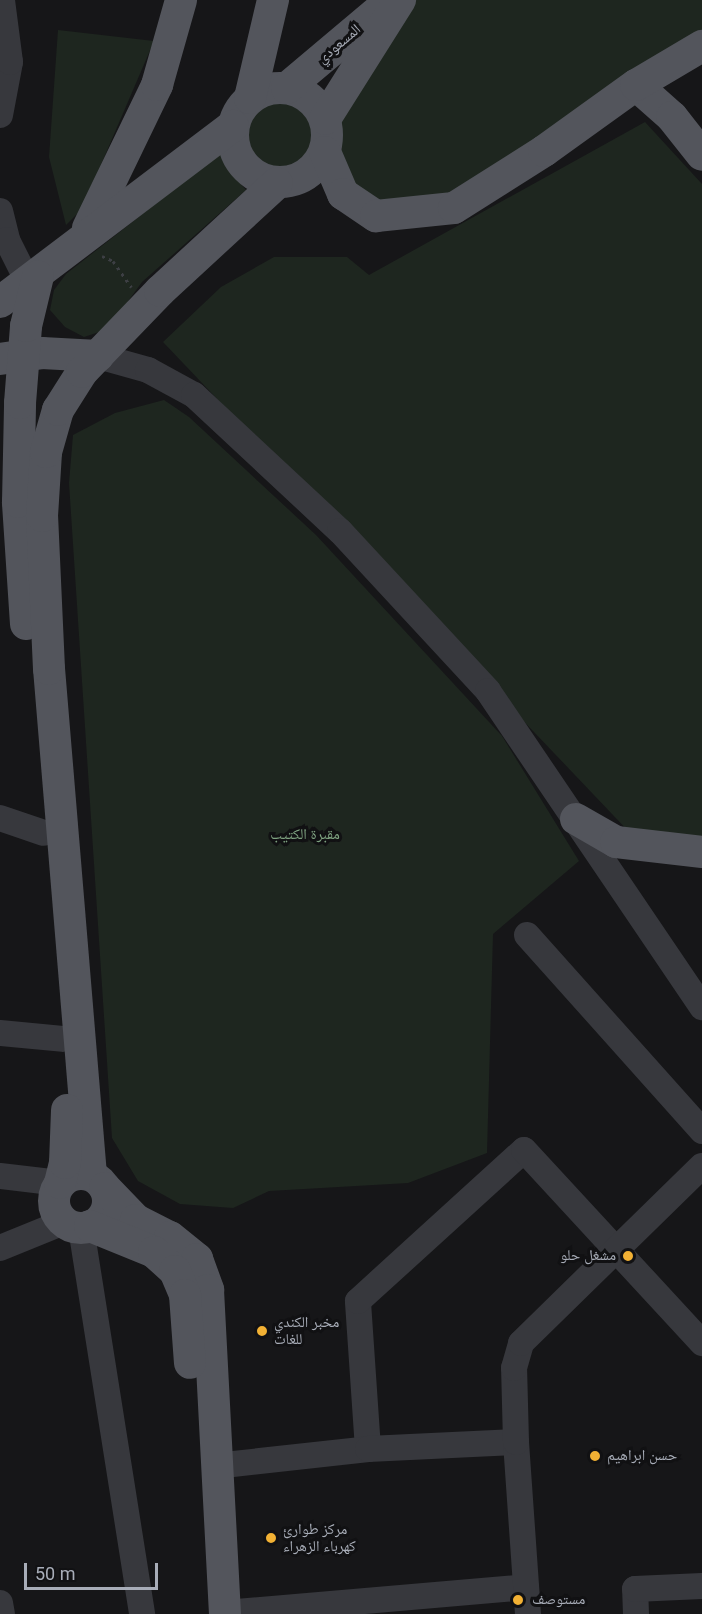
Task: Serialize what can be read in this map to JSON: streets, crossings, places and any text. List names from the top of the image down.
{
  "streets": {
    "main road": ["المسعودي"]
  },
  "parks": ["مقبرة الكتيب"],
  "places": [
    "مشغل حلو",
    "مخبر الكندي للغات",
    "حسن ابراهيم",
    "مركز طوارئ كهرباء الزهراء",
    "مستوصف"
  ],
  "scale_bar": "50 m"
}
